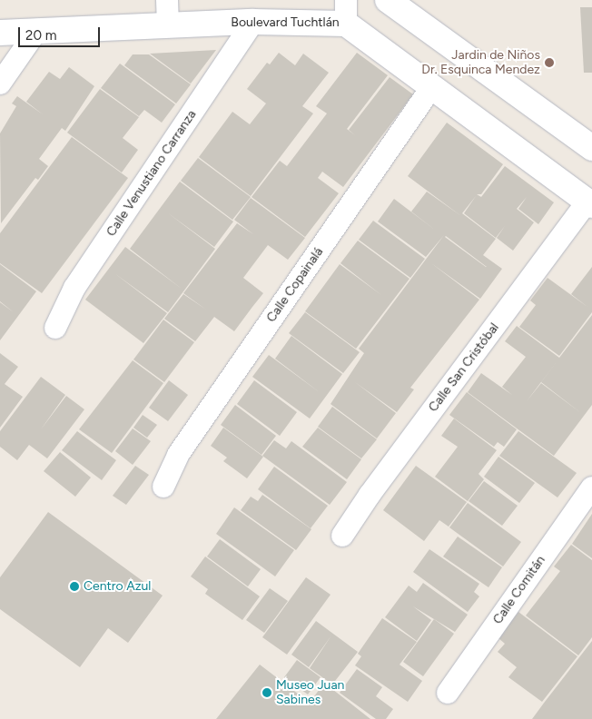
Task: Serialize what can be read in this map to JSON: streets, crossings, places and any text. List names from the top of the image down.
{
  "streets": {
    "street": [
      "Boulevard Tuchtlán",
      "Calle Venustiano Carranza",
      "Calle Copainalá",
      "Calle San Cristóbal",
      "Calle Comitán"
    ]
  },
  "crossings": [
    ["Boulevard Tuchtlán", "Calle Venustiano Carranza"],
    ["Boulevard Tuchtlán", "Calle Copainalá"],
    ["Boulevard Tuchtlán", "Calle San Cristóbal"]
  ],
  "places": ["Jardin de Niños Dr. Esquinca Mendez", "Centro Azul", "Museo Juan Sabines"],
  "scale_bar": "20 m"
}
